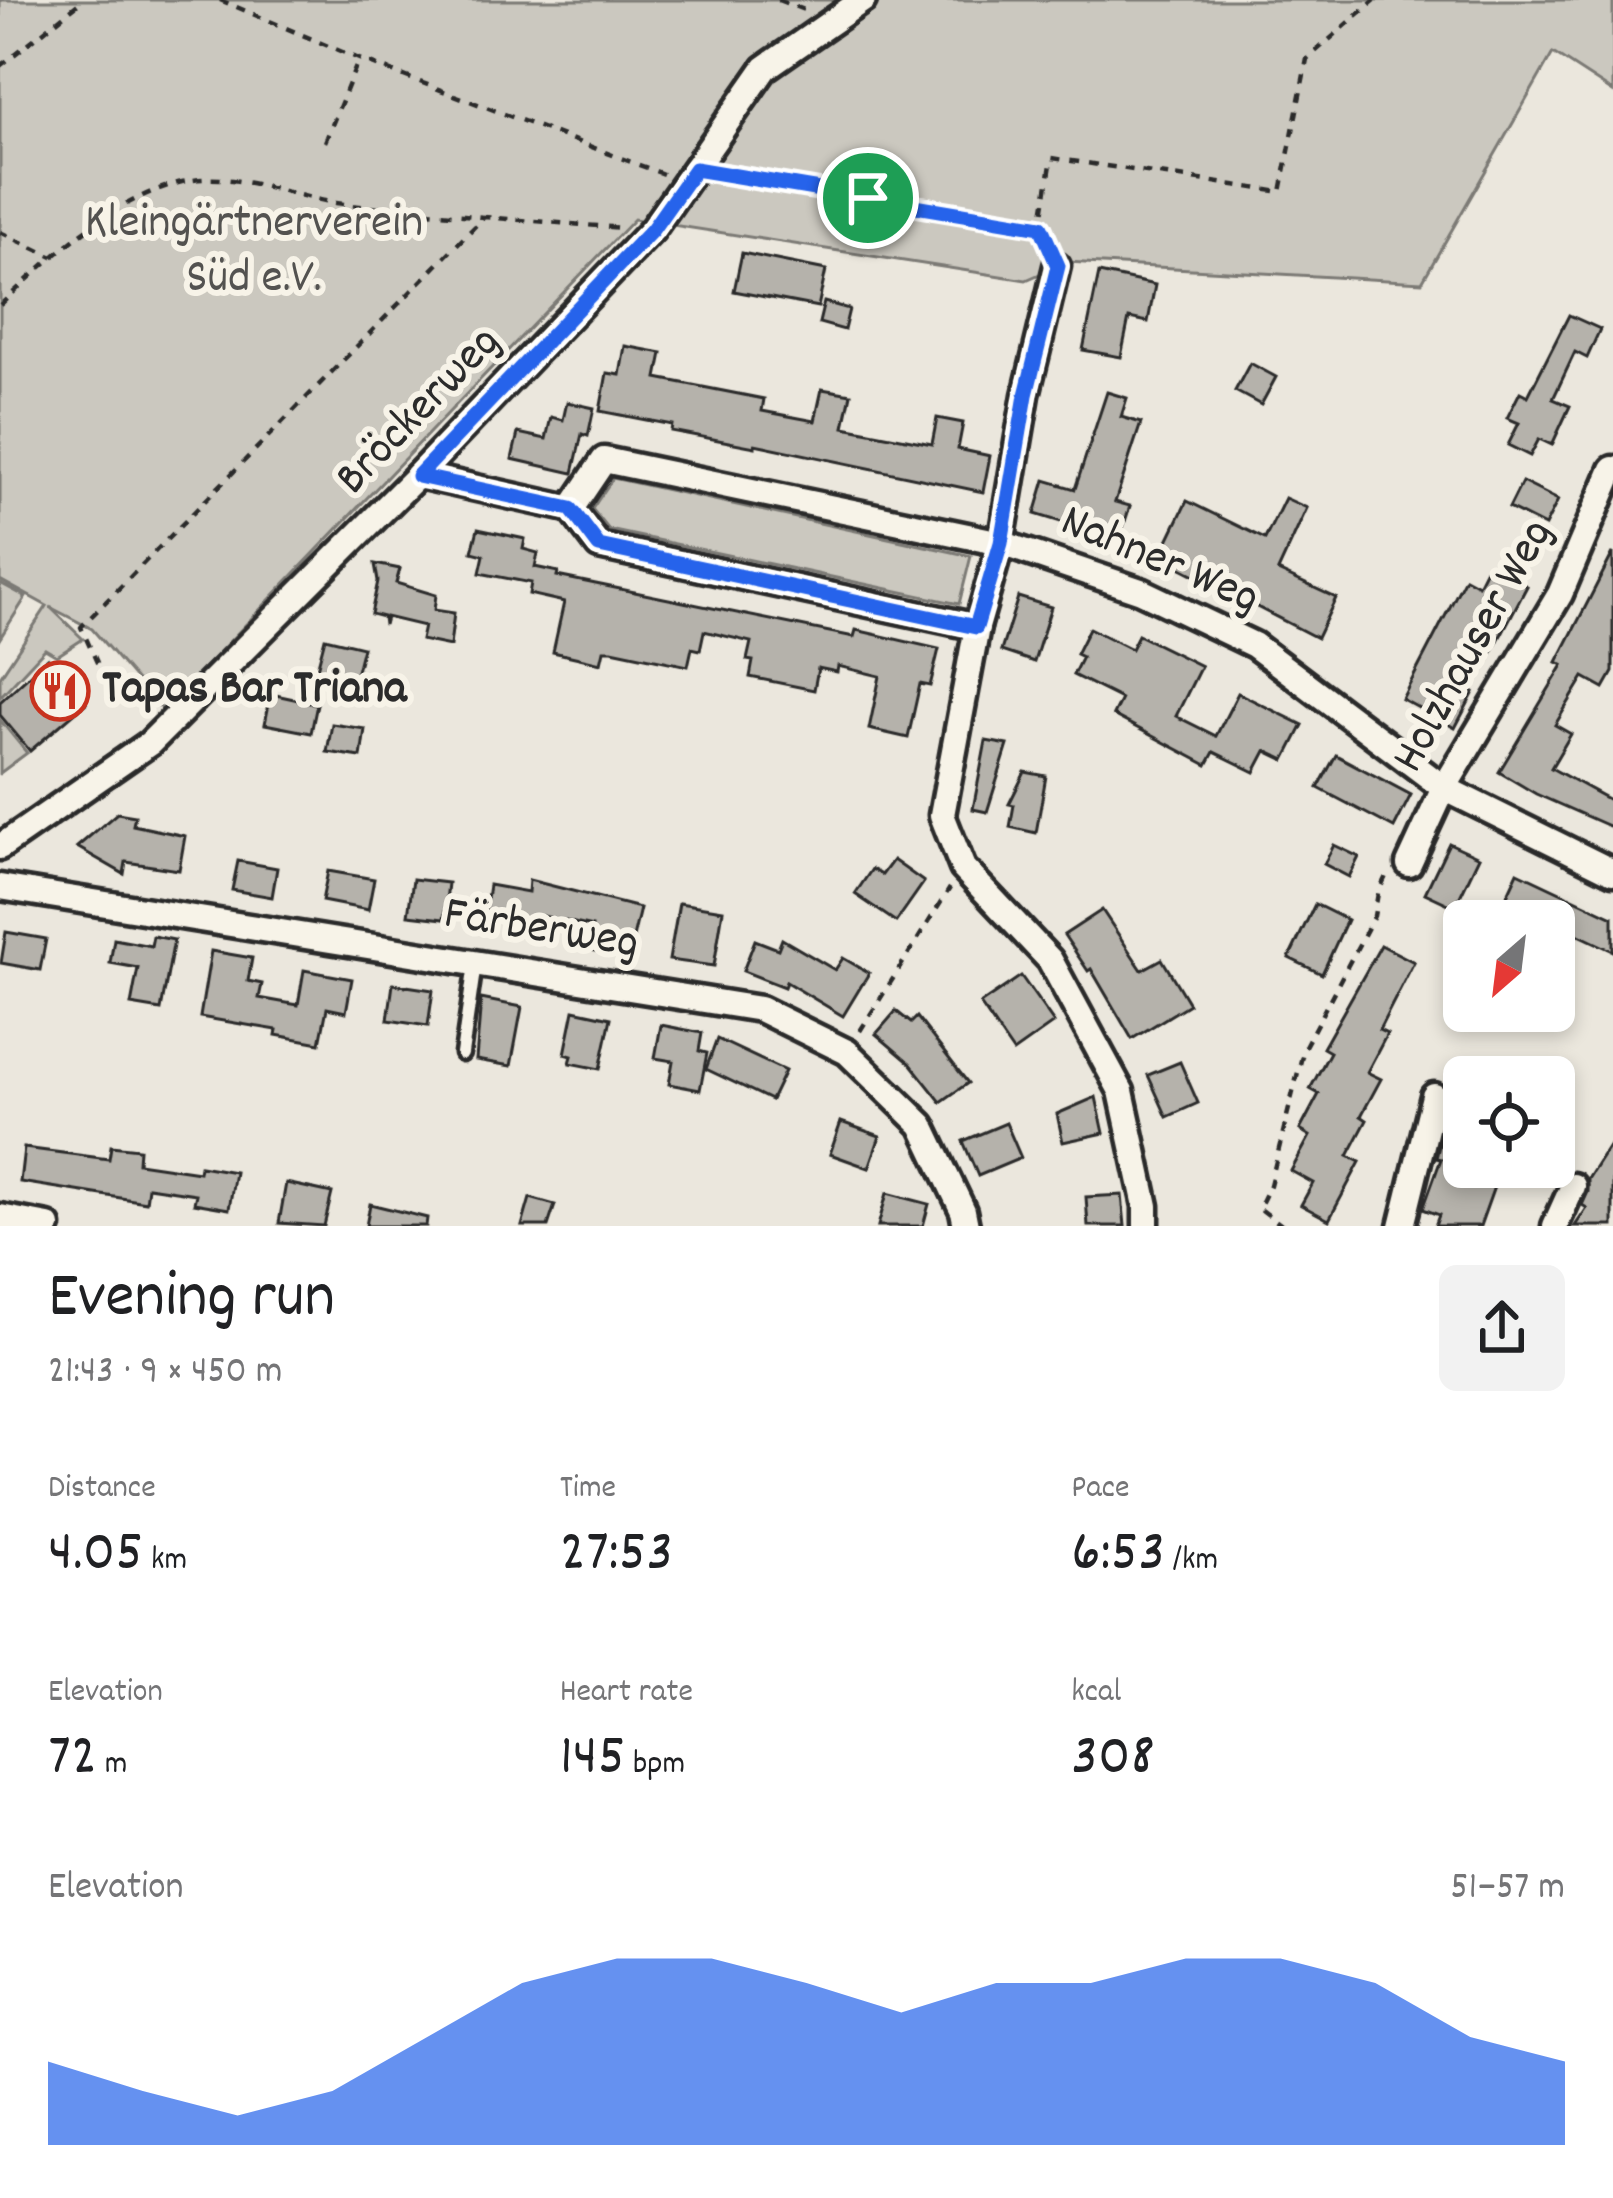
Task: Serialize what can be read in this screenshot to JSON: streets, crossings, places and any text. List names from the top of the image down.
{
  "streets": {
    "street": [
      "Bröckerweg",
      "Nahner Weg",
      "Holzhauser Weg",
      "Färberweg"
    ]
  },
  "crossings": [
    ["Nahner Weg", "Holzhauser Weg"]
  ],
  "parks": ["Kleingärtnerverein Süd e.V."],
  "places": {
    "restaurant": ["Tapas Bar Triana"]
  },
  "north": "bottom left",
  "page": {
    "heading": ["Evening run", "21:43 · 9 × 450 m"],
    "stats": [
      ["Distance", "4.05 km"],
      ["Time", "27:53"],
      ["Pace", "6:53 /km"],
      ["Elevation", "72 m"],
      ["Heart rate", "145 bpm"],
      ["kcal", "308"]
    ],
    "chart": ["Elevation", "51–57 m"]
  }
}
